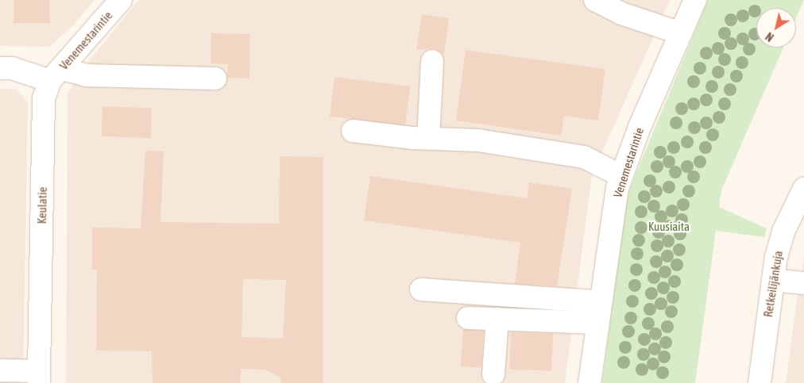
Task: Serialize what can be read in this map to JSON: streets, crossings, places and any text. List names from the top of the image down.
{
  "streets": {
    "street": ["Venemestarintie", "Keulatie", "Retkeilijänkuja"]
  },
  "crossings": [
    ["Venemestarintie", "Keulatie"]
  ],
  "parks": ["Kuusiaita"],
  "north": "bottom left"
}
